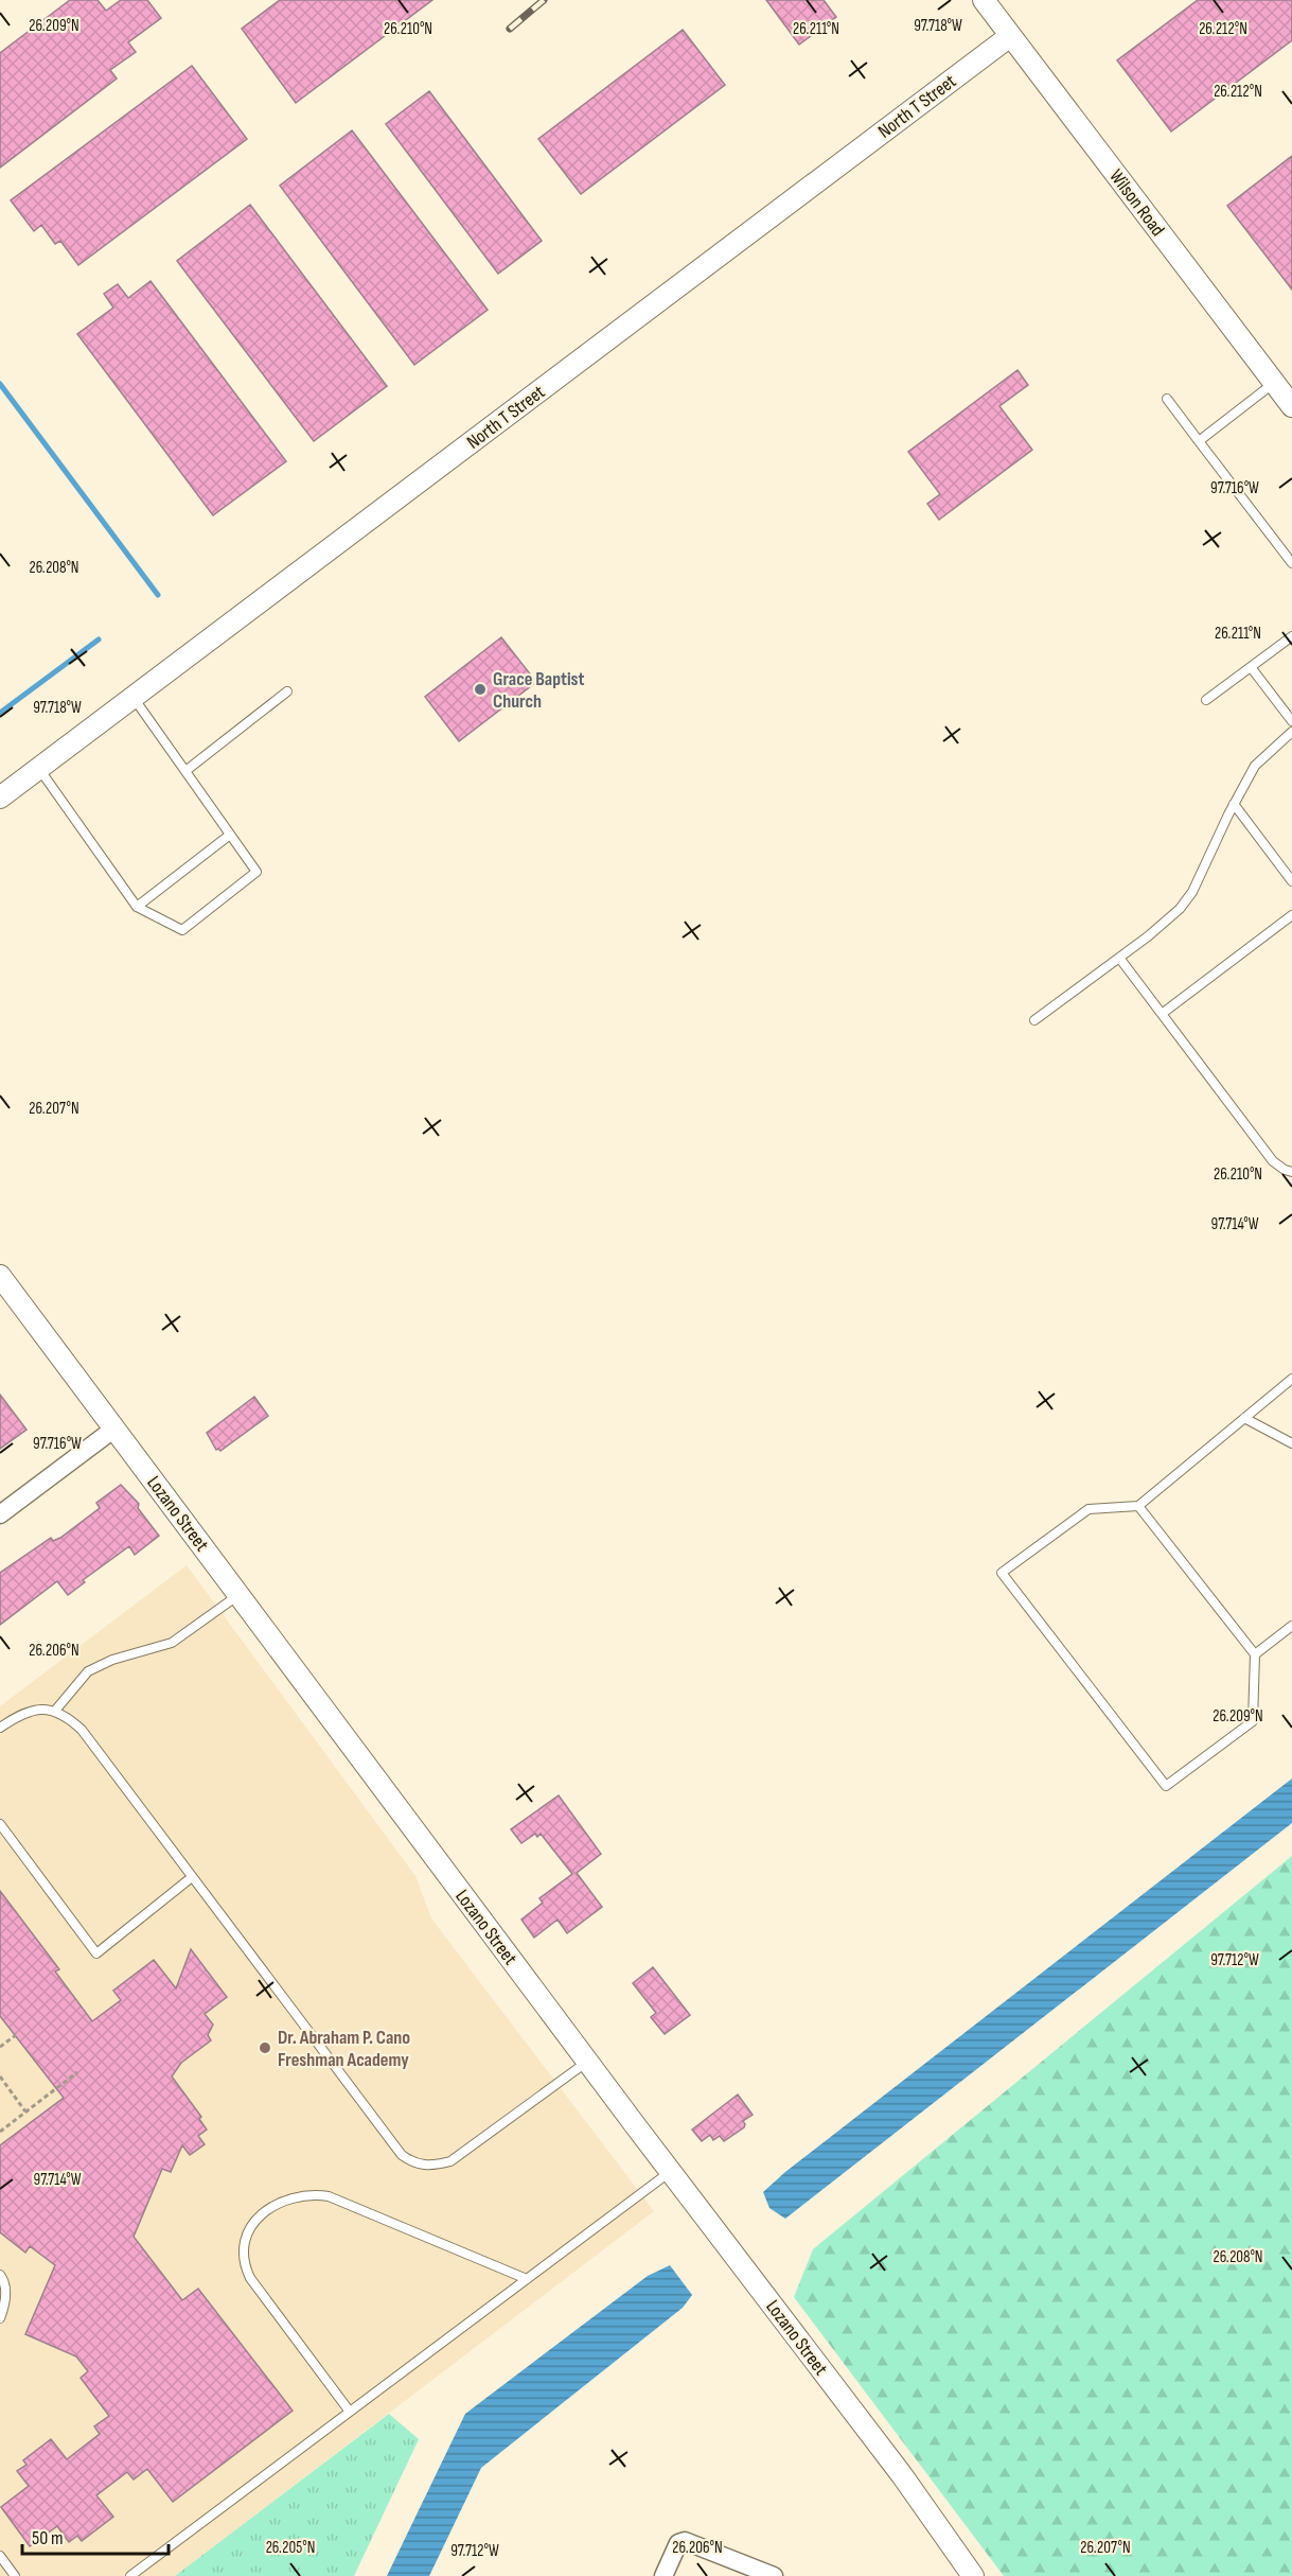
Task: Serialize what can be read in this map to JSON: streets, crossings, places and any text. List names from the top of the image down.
{
  "streets": {
    "street": ["North T Street", "Wilson Road", "Lozano Street"]
  },
  "crossings": [
    ["North T Street", "Wilson Road"]
  ],
  "places": ["Grace Baptist Church", "Dr. Abraham P. Cano Freshman Academy"],
  "scale_bar": "50 m",
  "coordinates": [
    "26.209°N",
    "97.718°W",
    "26.210°N",
    "26.211°N",
    "26.212°N",
    "97.716°W",
    "26.208°N",
    "26.207°N",
    "97.714°W",
    "26.206°N",
    "97.712°W",
    "26.205°N"
  ]
}
